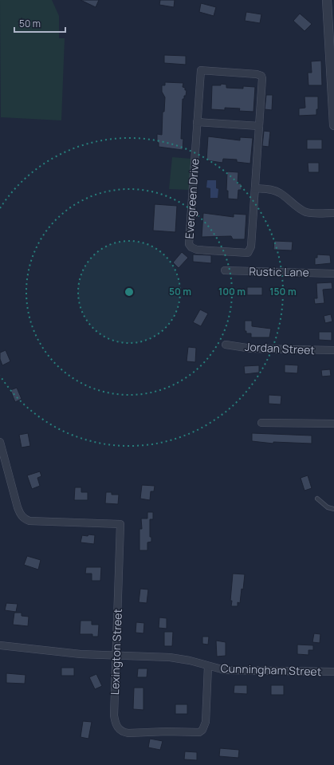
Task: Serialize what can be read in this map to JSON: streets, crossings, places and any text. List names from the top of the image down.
{
  "streets": {
    "street": [
      "Evergreen Drive",
      "Rustic Lane",
      "Jordan Street",
      "Lexington Street",
      "Cunningham Street"
    ]
  },
  "crossings": [
    ["Lexington Street", "Cunningham Street"]
  ],
  "scale_bar": "50 m",
  "rings": ["50 m", "100 m", "150 m"]
}
